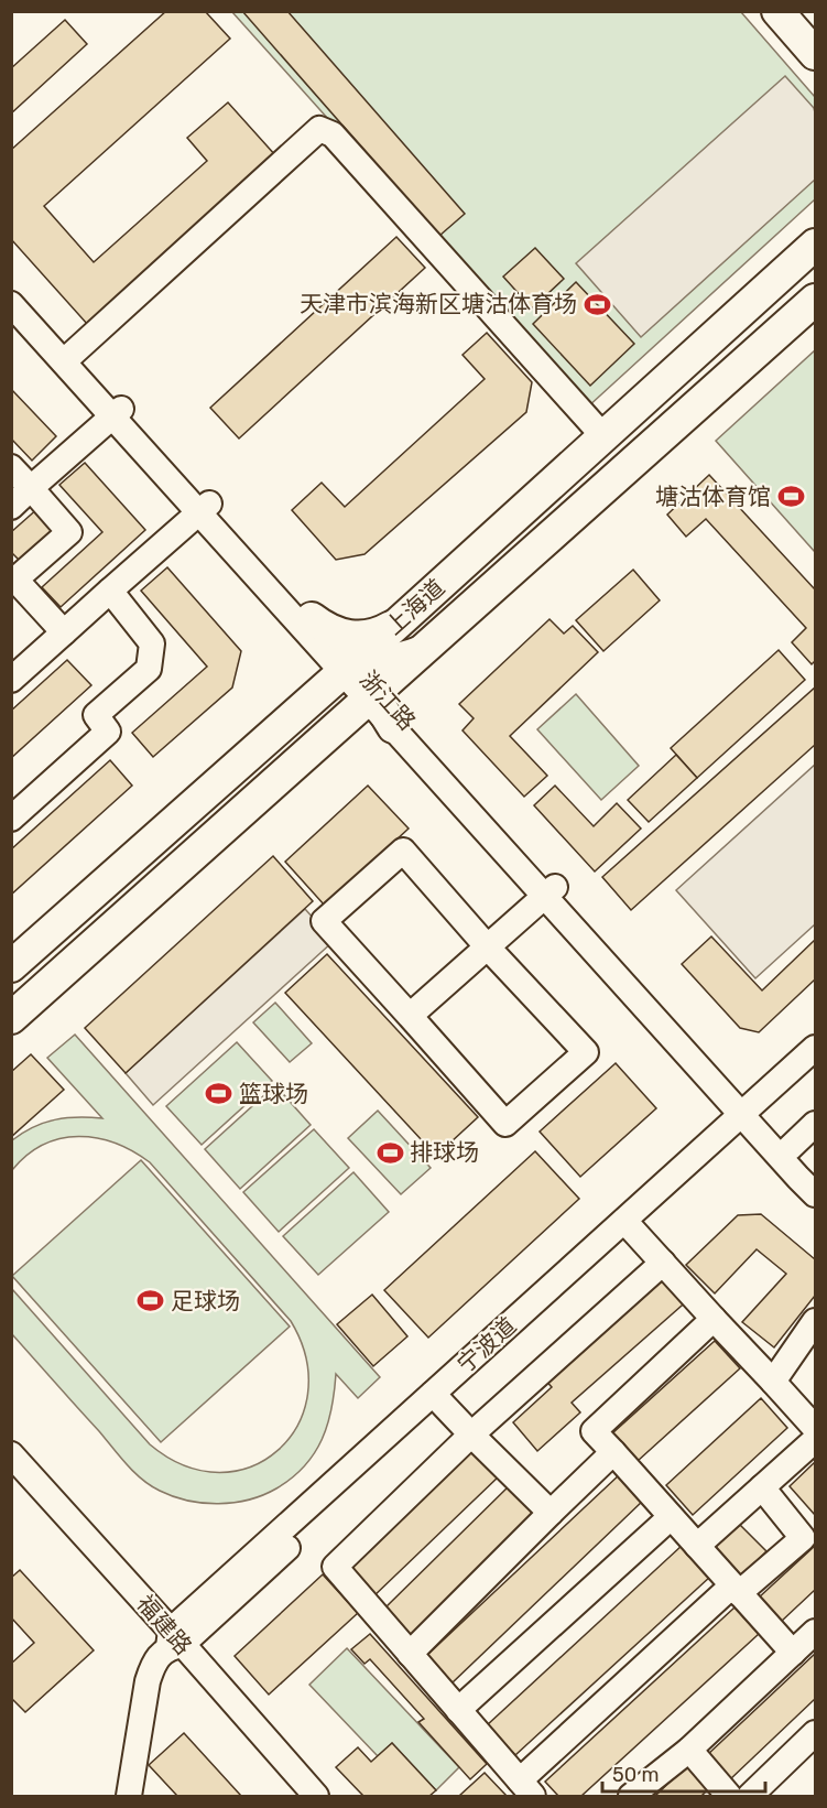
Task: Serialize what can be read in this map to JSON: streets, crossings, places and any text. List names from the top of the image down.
{
  "streets": {
    "main road": ["上海道"],
    "street": ["浙江路", "宁波道", "福建路"]
  },
  "crossings": [
    ["上海道", "浙江路"],
    ["浙江路", "宁波道"],
    ["宁波道", "福建路"]
  ],
  "places": {
    "sports": [
      "天津市滨海新区塘沽体育场",
      "塘沽体育馆",
      "篮球场",
      "排球场",
      "足球场"
    ]
  },
  "scale_bar": "50 m"
}
